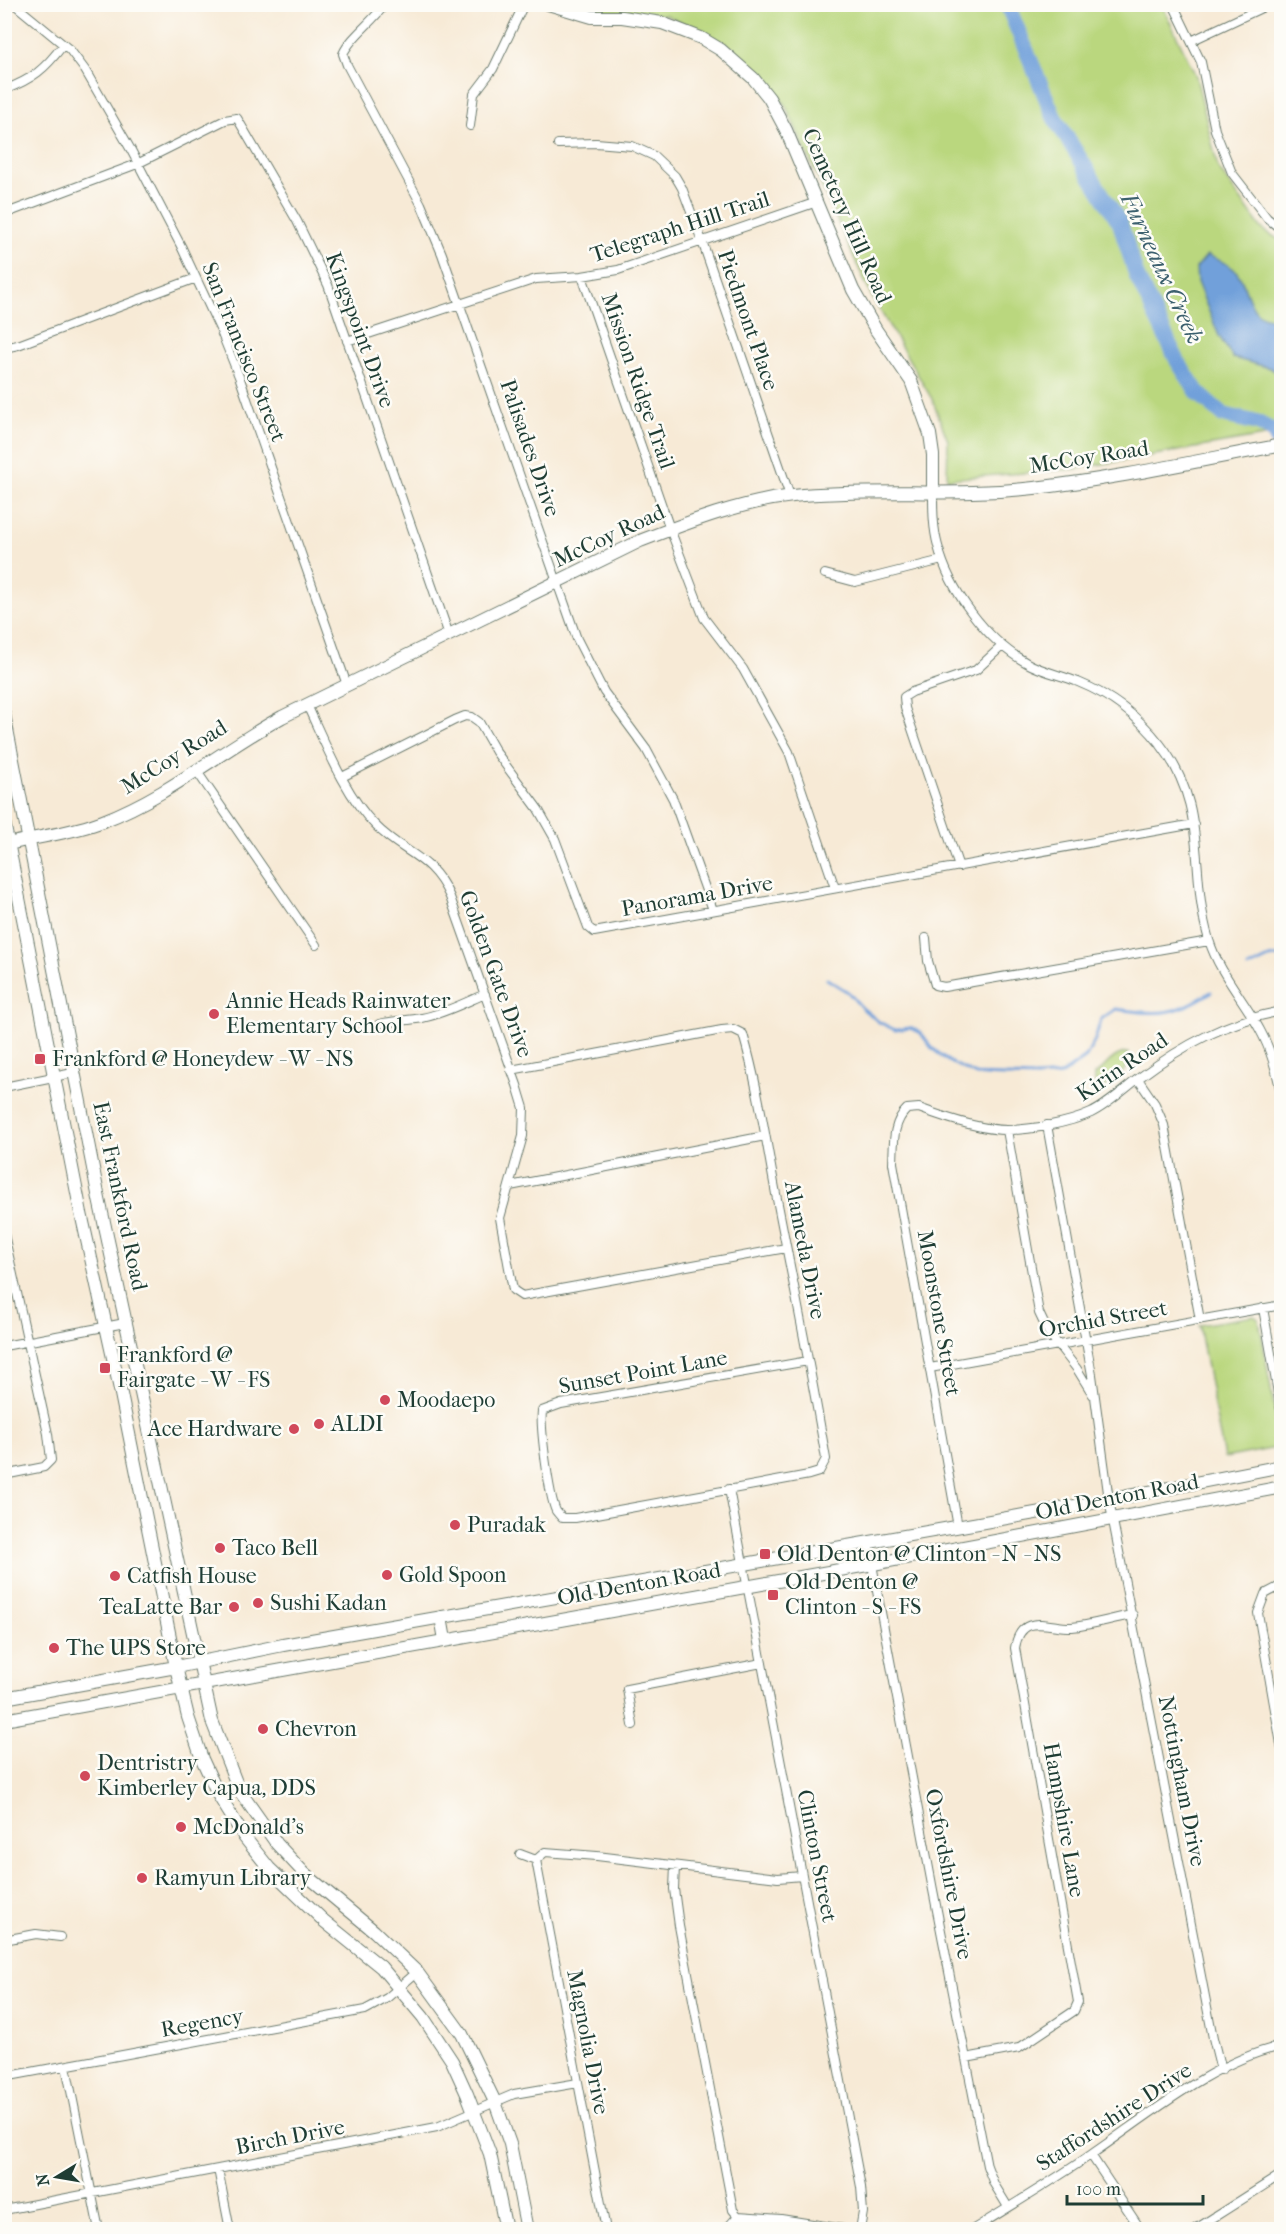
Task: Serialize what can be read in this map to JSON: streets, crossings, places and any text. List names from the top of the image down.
{
  "streets": {
    "main road": [
      "Cemetery Hill Road",
      "McCoy Road",
      "East Frankford Road",
      "Old Denton Road"
    ],
    "street": [
      "Telegraph Hill Trail",
      "Piedmont Place",
      "Kingspoint Drive",
      "San Francisco Street",
      "Mission Ridge Trail",
      "Palisades Drive",
      "Panorama Drive",
      "Golden Gate Drive",
      "Kirin Road",
      "Alameda Drive",
      "Moonstone Street",
      "Orchid Street",
      "Sunset Point Lane",
      "Nottingham Drive",
      "Hampshire Lane",
      "Clinton Street",
      "Oxfordshire Drive",
      "Regency",
      "Magnolia Drive",
      "Staffordshire Drive",
      "Birch Drive"
    ]
  },
  "crossings": [
    ["Cemetery Hill Road", "Telegraph Hill Trail"],
    ["Cemetery Hill Road", "McCoy Road"],
    ["Cemetery Hill Road", "Panorama Drive"],
    ["Cemetery Hill Road", "Kirin Road"],
    ["Telegraph Hill Trail", "Piedmont Place"],
    ["Telegraph Hill Trail", "Kingspoint Drive"],
    ["Telegraph Hill Trail", "Mission Ridge Trail"],
    ["Telegraph Hill Trail", "Palisades Drive"],
    ["Piedmont Place", "McCoy Road"],
    ["Kingspoint Drive", "San Francisco Street"],
    ["Kingspoint Drive", "McCoy Road"],
    ["San Francisco Street", "McCoy Road"],
    ["Mission Ridge Trail", "McCoy Road"],
    ["Mission Ridge Trail", "Panorama Drive"],
    ["Palisades Drive", "McCoy Road"],
    ["Palisades Drive", "Panorama Drive"],
    ["McCoy Road", "Golden Gate Drive"],
    ["McCoy Road", "East Frankford Road"],
    ["Panorama Drive", "Golden Gate Drive"],
    ["Golden Gate Drive", "Alameda Drive"],
    ["Kirin Road", "Moonstone Street"],
    ["Kirin Road", "Nottingham Drive"],
    ["East Frankford Road", "Old Denton Road"],
    ["East Frankford Road", "Regency"],
    ["East Frankford Road", "Birch Drive"],
    ["Alameda Drive", "Sunset Point Lane"],
    ["Alameda Drive", "Clinton Street"],
    ["Moonstone Street", "Orchid Street"],
    ["Moonstone Street", "Old Denton Road"],
    ["Orchid Street", "Nottingham Drive"],
    ["Sunset Point Lane", "Clinton Street"],
    ["Old Denton Road", "Nottingham Drive"],
    ["Old Denton Road", "Clinton Street"],
    ["Old Denton Road", "Oxfordshire Drive"],
    ["Nottingham Drive", "Hampshire Lane"],
    ["Nottingham Drive", "Staffordshire Drive"],
    ["Hampshire Lane", "Oxfordshire Drive"],
    ["Oxfordshire Drive", "Staffordshire Drive"],
    ["Magnolia Drive", "Birch Drive"]
  ],
  "water": ["Furneaux Creek"],
  "places": {
    "other": [
      "Annie Heads Rainwater Elementary School",
      "Moodaepo",
      "ALDI",
      "Ace Hardware",
      "Puradak",
      "Taco Bell",
      "Gold Spoon",
      "Catfish House",
      "Sushi Kadan",
      "TeaLatte Bar",
      "The UPS Store",
      "Chevron",
      "Dentristry Kimberley Capua, DDS",
      "McDonald's",
      "Ramyun Library"
    ],
    "transit": [
      "Frankford @ Honeydew - W - NS",
      "Frankford @ Fairgate - W - FS",
      "Old Denton @ Clinton - N - NS",
      "Old Denton @ Clinton - S - FS"
    ]
  },
  "scale_bar": "100 m",
  "north": "left"
}
